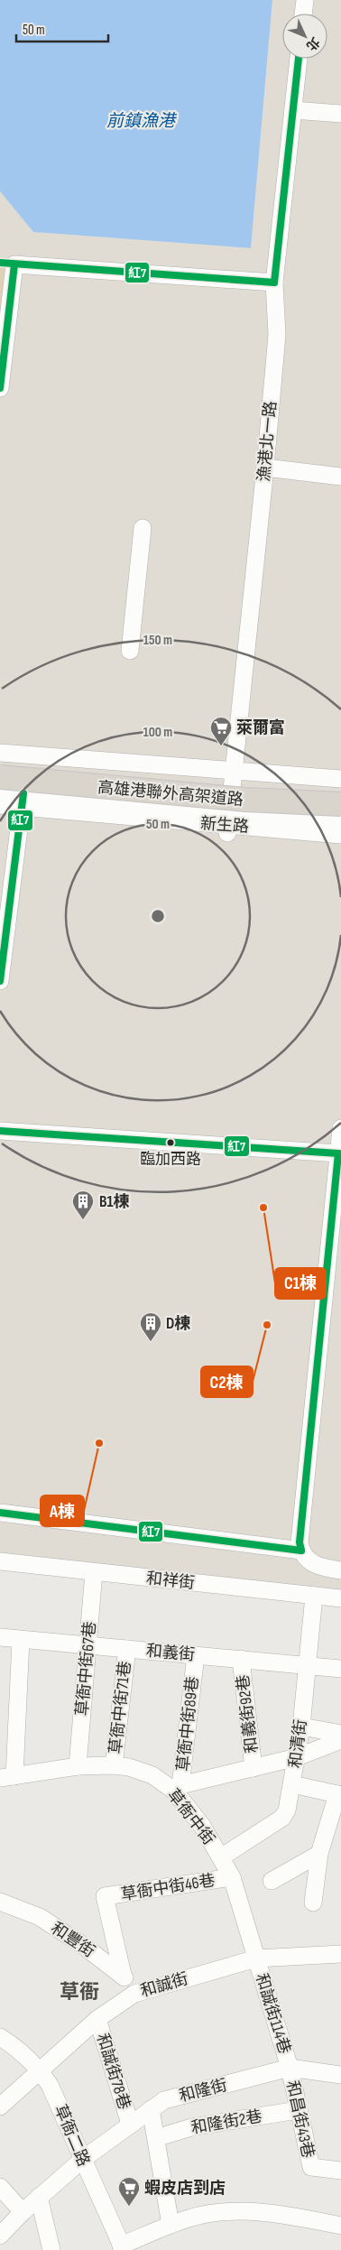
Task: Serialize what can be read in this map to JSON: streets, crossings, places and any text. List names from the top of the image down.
{
  "streets": {
    "highway": ["高雄港聯外高架道路"],
    "street": [
      "漁港北一路",
      "新生路",
      "和祥街",
      "和義街",
      "草衙中街67巷",
      "草衙中街71巷",
      "和義街92巷",
      "草衙中街89巷",
      "和清街",
      "草衙中街",
      "草衙中街46巷",
      "和豐街",
      "和誠街",
      "和誠街114巷",
      "和誠街78巷",
      "和隆街",
      "和昌街43巷",
      "和隆街2巷",
      "草衙二路"
    ]
  },
  "crossings": [
    ["漁港北一路", "新生路"],
    ["和祥街", "草衙中街67巷"],
    ["和祥街", "和清街"],
    ["和義街", "草衙中街67巷"],
    ["和義街", "草衙中街71巷"],
    ["和義街", "和義街92巷"],
    ["和義街", "草衙中街89巷"],
    ["和義街", "和清街"],
    ["草衙中街67巷", "草衙中街"],
    ["草衙中街71巷", "草衙中街"],
    ["草衙中街89巷", "草衙中街"],
    ["和清街", "草衙中街"],
    ["草衙中街", "草衙中街46巷"],
    ["草衙中街", "和誠街"],
    ["草衙中街", "和誠街114巷"],
    ["草衙中街46巷", "和豐街"],
    ["和豐街", "和誠街"],
    ["和誠街", "和誠街114巷"],
    ["和誠街", "和誠街78巷"],
    ["和誠街", "草衙二路"],
    ["和誠街114巷", "和隆街"],
    ["和誠街114巷", "和昌街43巷"],
    ["和誠街78巷", "和隆街"],
    ["和隆街", "和昌街43巷"],
    ["和隆街", "草衙二路"],
    ["和昌街43巷", "和隆街2巷"]
  ],
  "districts": ["草衙"],
  "water": ["前鎮漁港"],
  "places": {
    "supermarket": ["萊爾富", "蝦皮店到店"],
    "other": [
      "臨加西路",
      "C1棟",
      "C2棟",
      "A棟"
    ],
    "building": ["B1棟", "D棟"]
  },
  "lines": ["transit line 紅7"],
  "scale_bar": "50 m",
  "north": "bottom right",
  "rings": ["150 m", "100 m", "50 m"]
}
